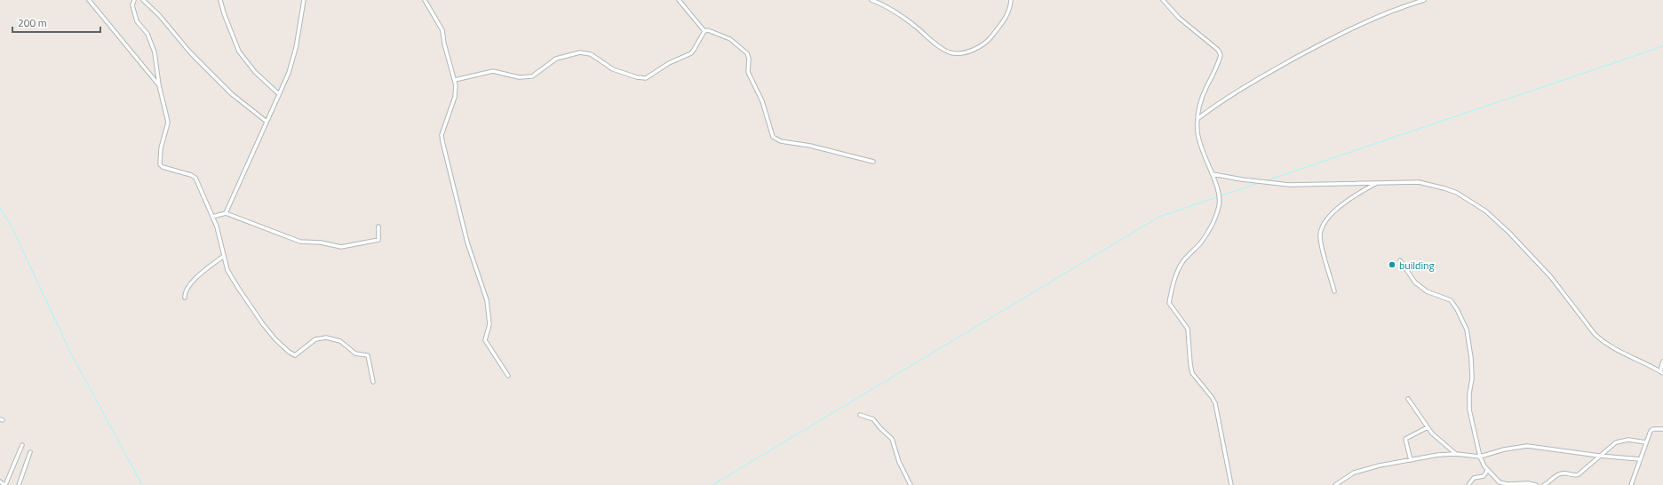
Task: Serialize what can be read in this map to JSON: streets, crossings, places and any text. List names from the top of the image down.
{
  "places": ["building"],
  "scale_bar": "200 m"
}
